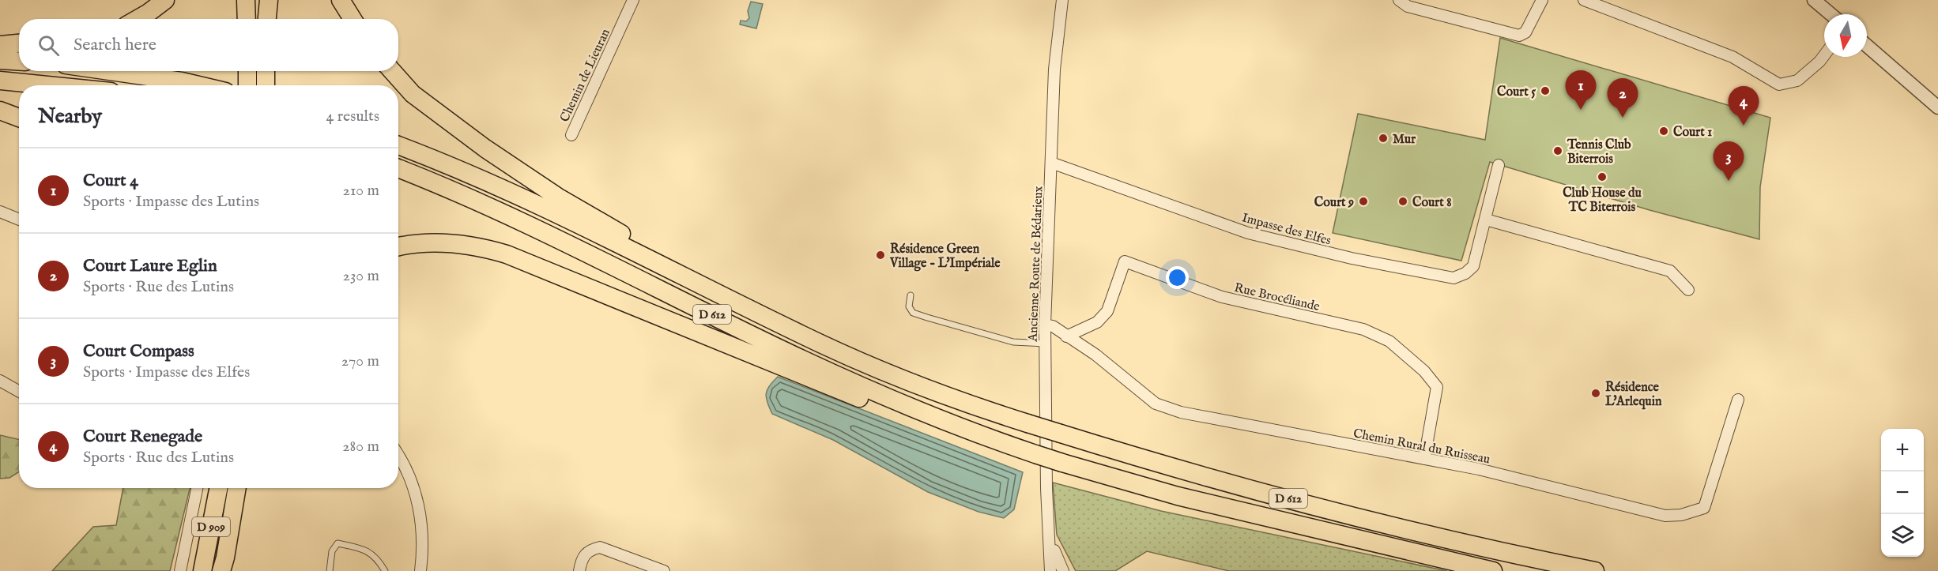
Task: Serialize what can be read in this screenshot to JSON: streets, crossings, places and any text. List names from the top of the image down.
{
  "streets": {
    "main road": ["D 612", "D 909"],
    "street": [
      "Chemin de Lieuran",
      "Impasse des Elfes",
      "Ancienne Route de Bédarieux",
      "Rue Brocéliande",
      "Chemin Rural du Ruisseau"
    ]
  },
  "crossings": [
    ["Impasse des Elfes", "Ancienne Route de Bédarieux"],
    ["Ancienne Route de Bédarieux", "Chemin Rural du Ruisseau"],
    ["Rue Brocéliande", "Chemin Rural du Ruisseau"]
  ],
  "places": [
    "Court 5",
    "Court 1",
    "Mur",
    "Tennis Club Biterrois",
    "Club House du TC Biterrois",
    "Court 9",
    "Court 8",
    "Résidence Green Village - L'Impériale",
    "Résidence L'Arlequin"
  ],
  "north": "bottom",
  "page": {
    "search": "Search here",
    "pins": [
      "1",
      "2",
      "4",
      "3"
    ],
    "heading": ["Nearby", "4 results"],
    "list": [
      {
        "mark": "1",
        "name": "Court 4",
        "note": "Sports · Impasse des Lutins",
        "value": "210 m"
      },
      {
        "mark": "2",
        "name": "Court Laure Eglin",
        "note": "Sports · Rue des Lutins",
        "value": "230 m"
      },
      {
        "mark": "3",
        "name": "Court Compass",
        "note": "Sports · Impasse des Elfes",
        "value": "270 m"
      },
      {
        "mark": "4",
        "name": "Court Renegade",
        "note": "Sports · Rue des Lutins",
        "value": "280 m"
      }
    ],
    "map_buttons": ["+", "−"]
  }
}
